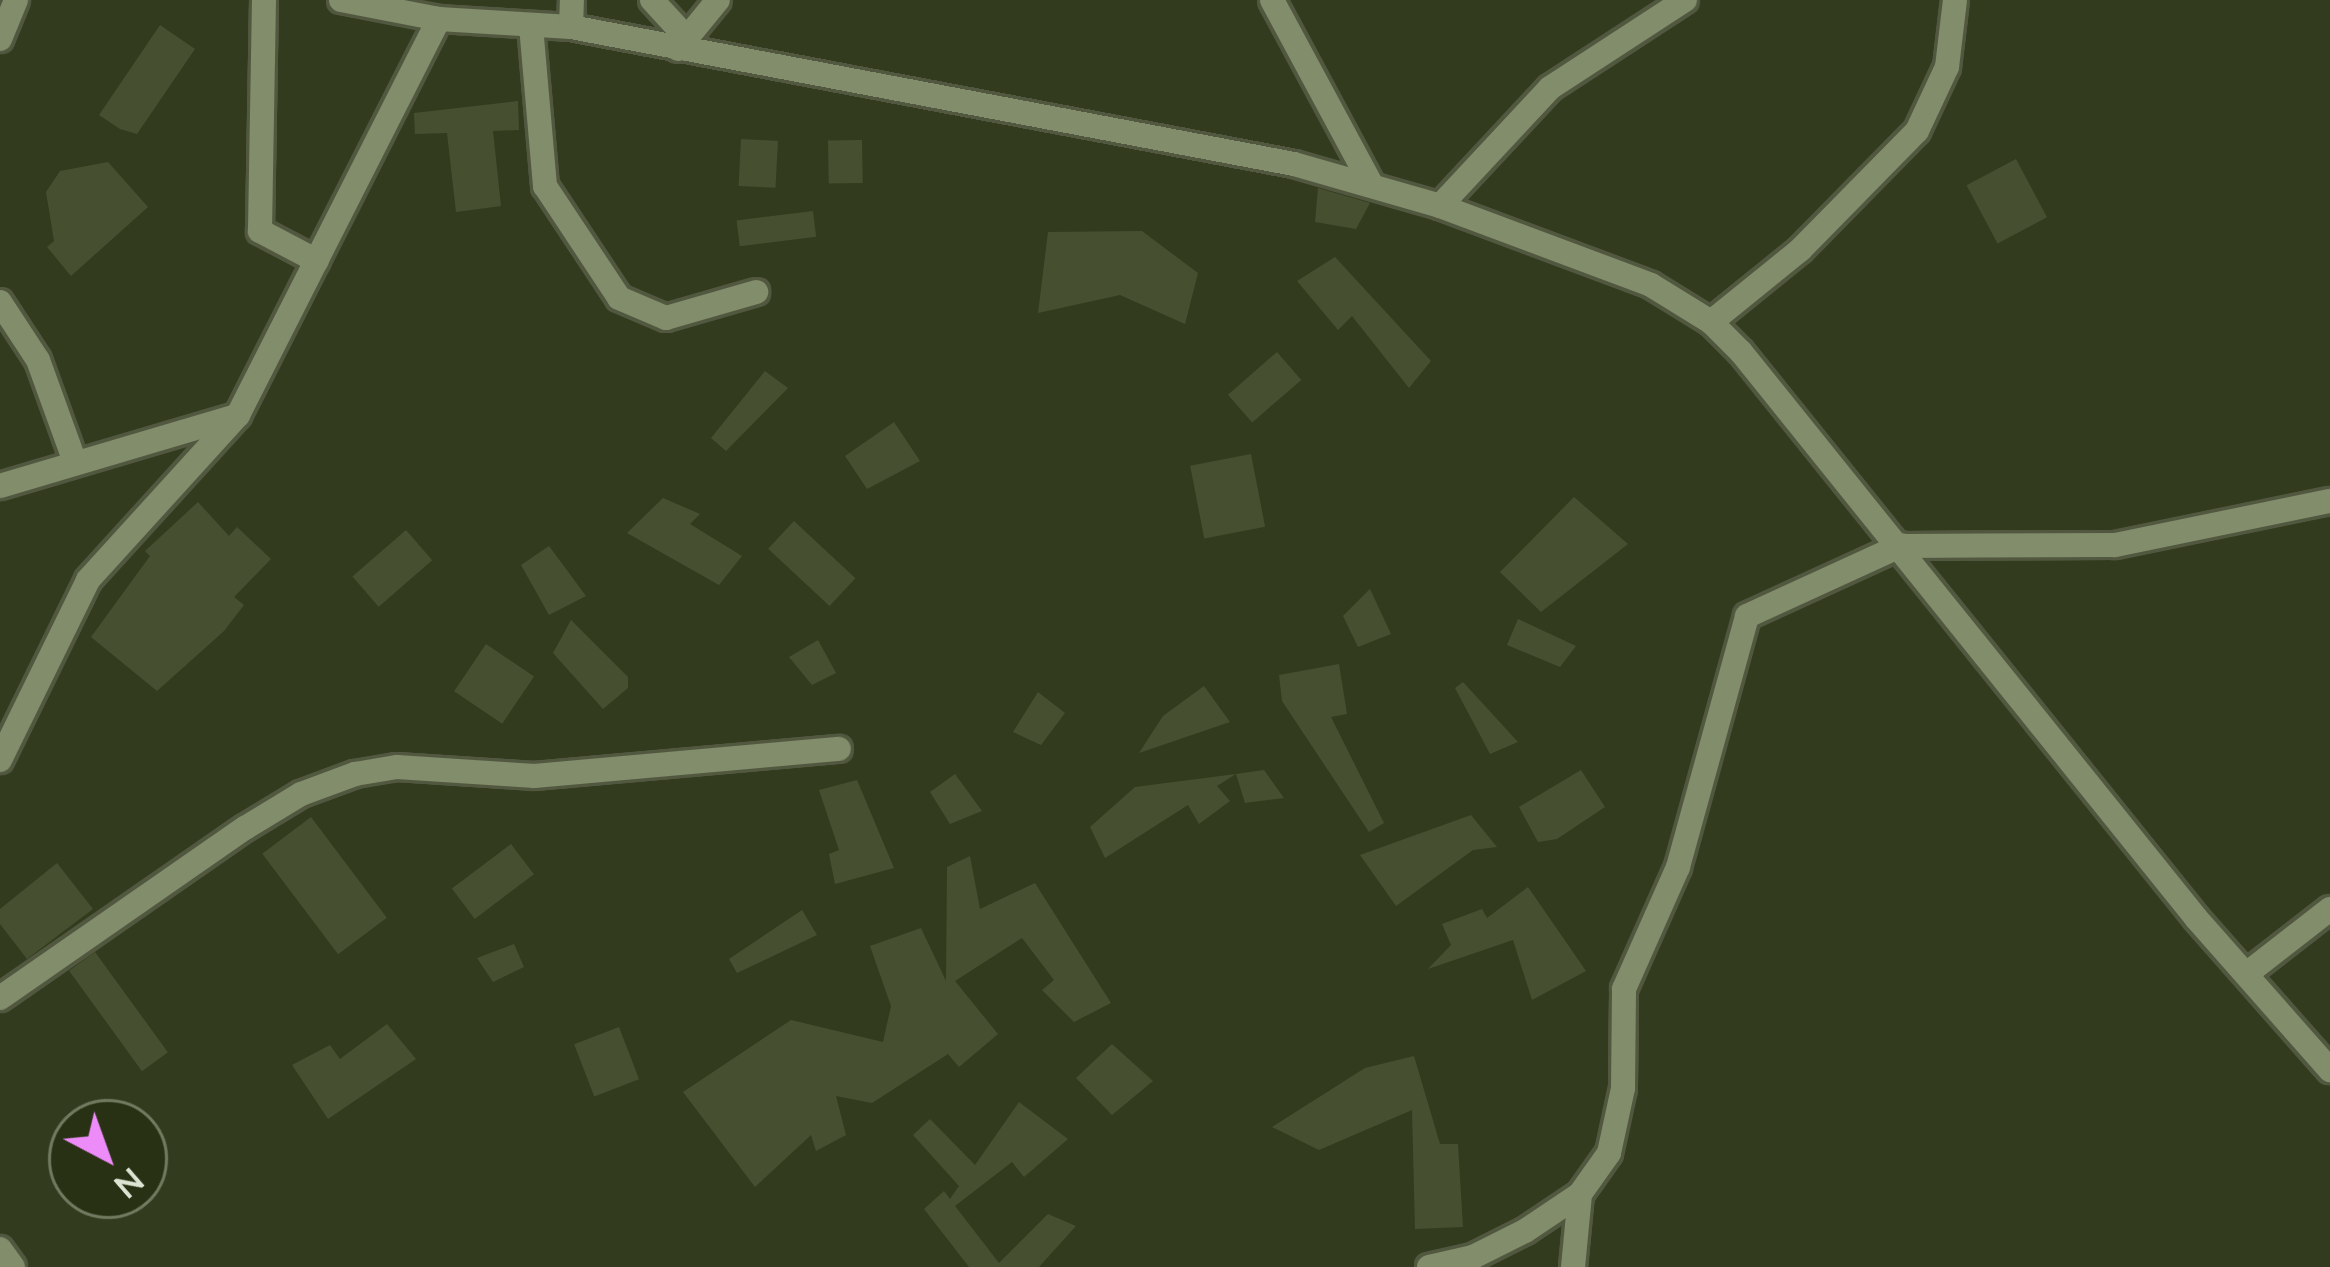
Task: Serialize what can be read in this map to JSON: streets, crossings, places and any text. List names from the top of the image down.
{
  "north": "bottom right"
}
